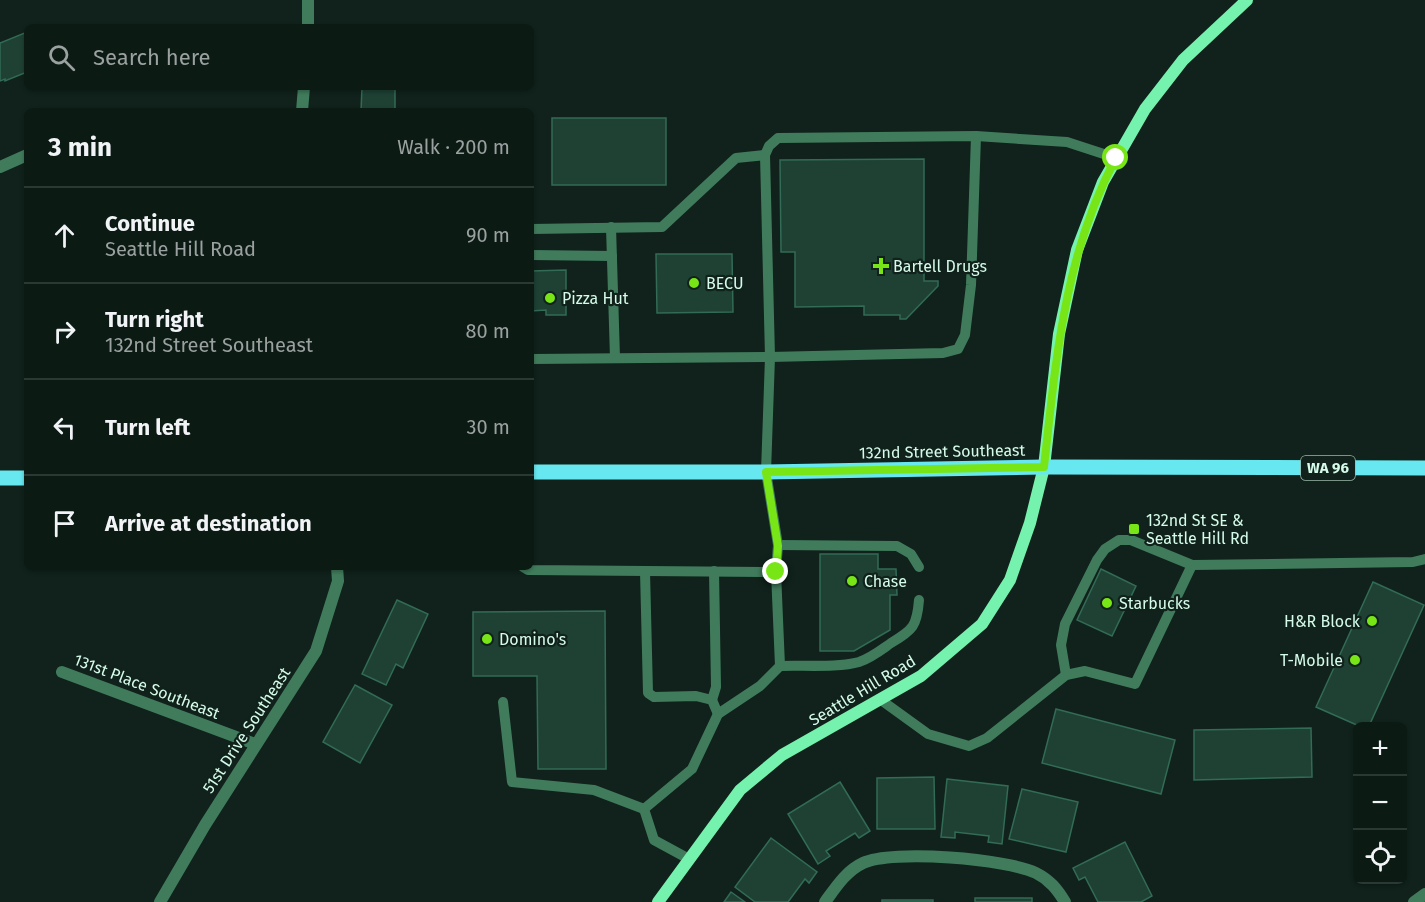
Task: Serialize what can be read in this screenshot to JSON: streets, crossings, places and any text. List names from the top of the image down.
{
  "streets": {
    "main road": ["132nd Street Southeast", "WA 96", "Seattle Hill Road"],
    "street": ["131st Place Southeast", "51st Drive Southeast"]
  },
  "crossings": [
    ["132nd Street Southeast", "Seattle Hill Road"],
    ["131st Place Southeast", "51st Drive Southeast"]
  ],
  "places": {
    "health": ["Bartell Drugs"],
    "other": [
      "BECU",
      "Pizza Hut",
      "Chase",
      "Starbucks",
      "H&R Block",
      "Domino's",
      "T-Mobile"
    ],
    "transit": ["132nd St SE & Seattle Hill Rd"]
  },
  "page": {
    "search": "Search here",
    "heading": ["3 min", "Walk · 200 m"],
    "list": [
      ["Continue", "Seattle Hill Road", "90 m"],
      ["Turn right", "132nd Street Southeast", "80 m"],
      ["Turn left", "30 m"],
      "Arrive at destination"
    ],
    "map_buttons": ["+", "−"]
  }
}
